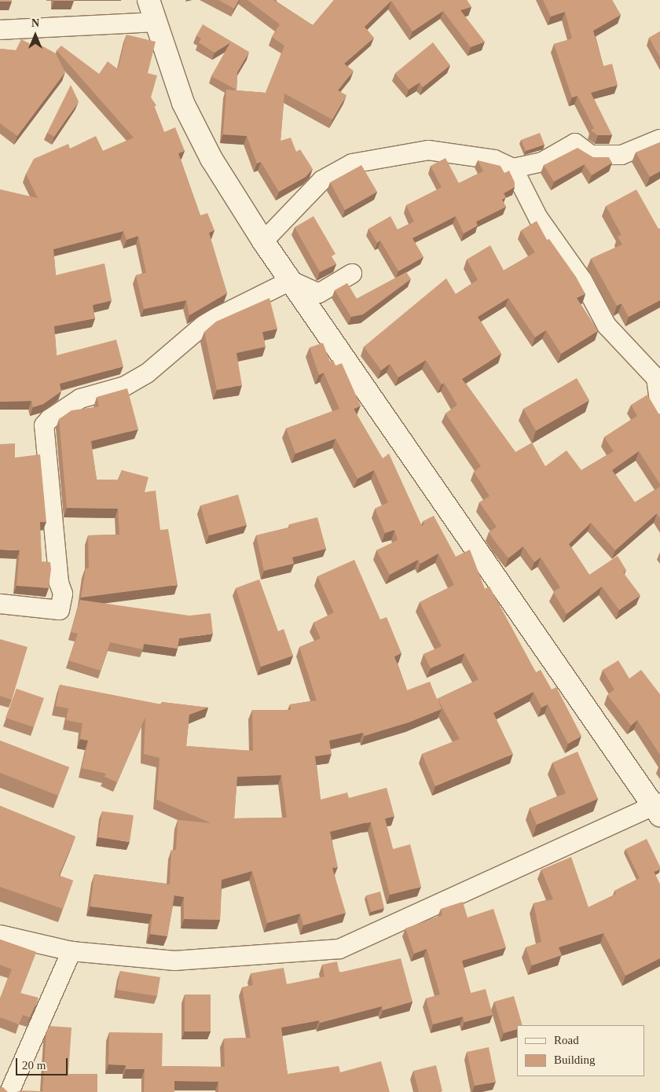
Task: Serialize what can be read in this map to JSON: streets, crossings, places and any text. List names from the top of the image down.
{
  "legend": ["Road", "Building"],
  "scale_bar": "20 m",
  "north": "top"
}
